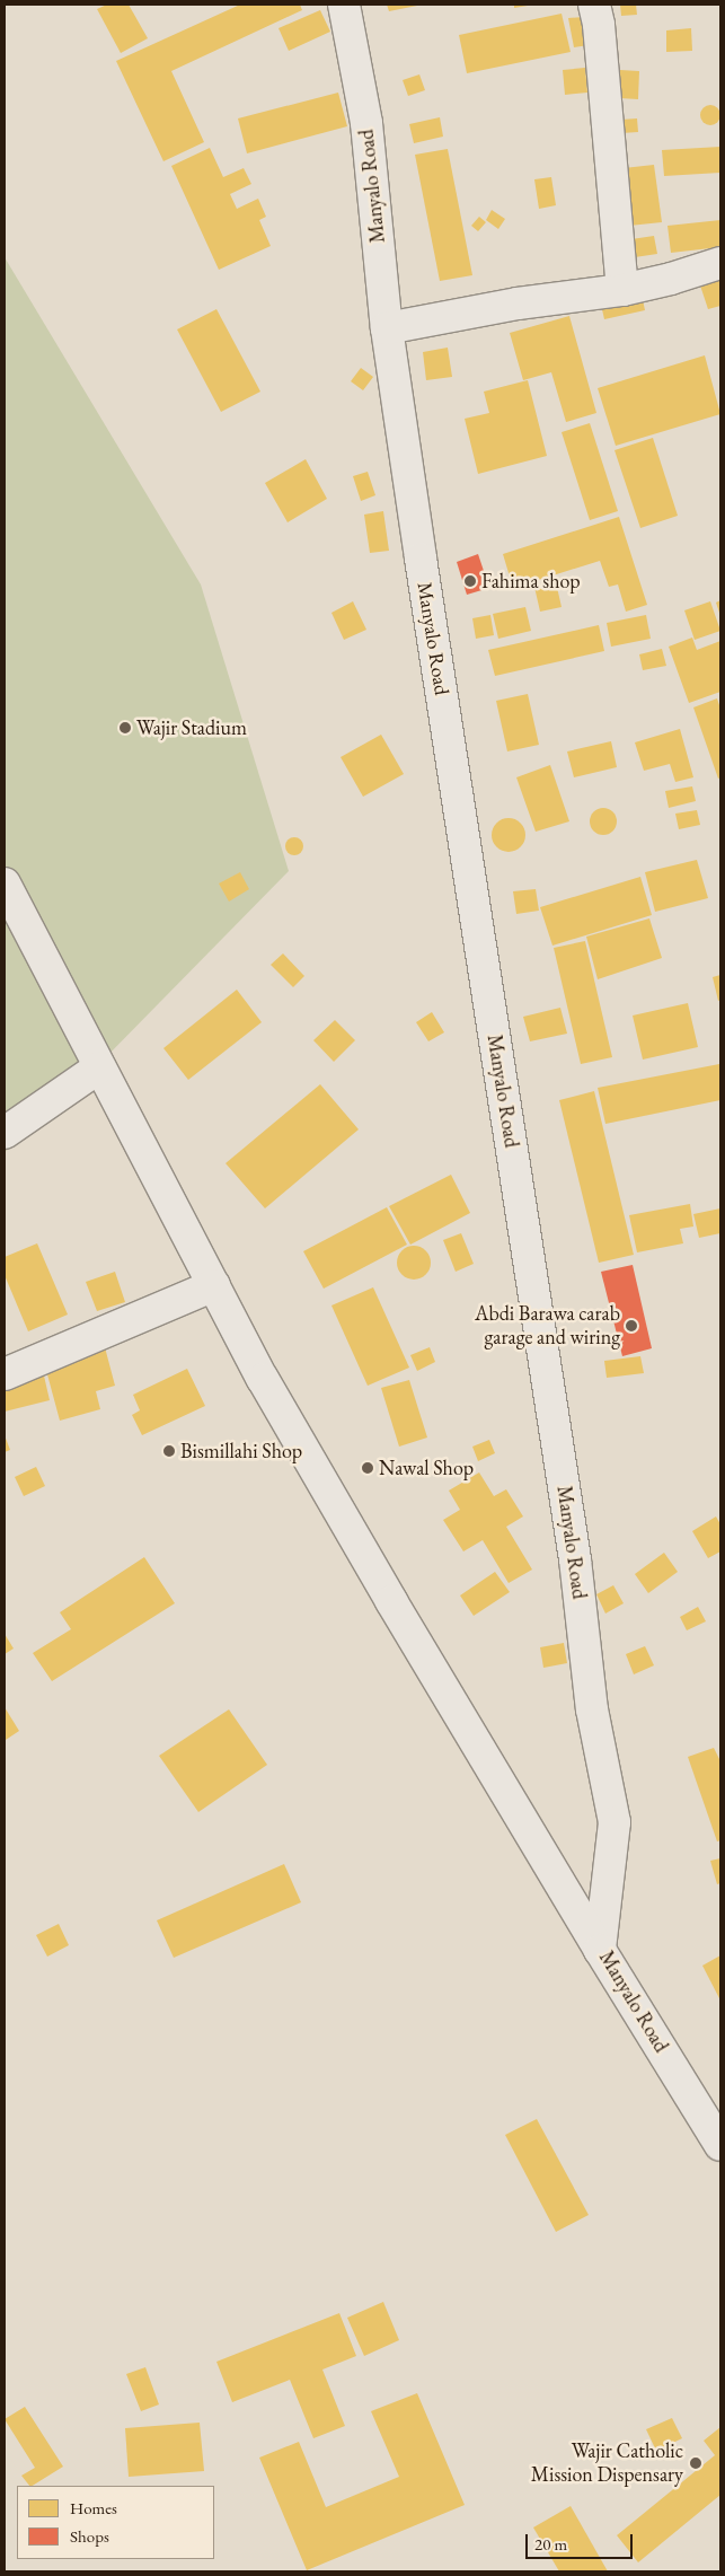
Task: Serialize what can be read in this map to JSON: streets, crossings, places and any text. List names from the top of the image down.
{
  "streets": {
    "street": ["Manyalo Road"]
  },
  "places": [
    "Fahima shop",
    "Wajir Stadium",
    "Abdi Barawa carab garage and wiring",
    "Bismillahi Shop",
    "Nawal Shop",
    "Wajir Catholic Mission Dispensary"
  ],
  "legend": ["Homes", "Shops"],
  "scale_bar": "20 m"
}
